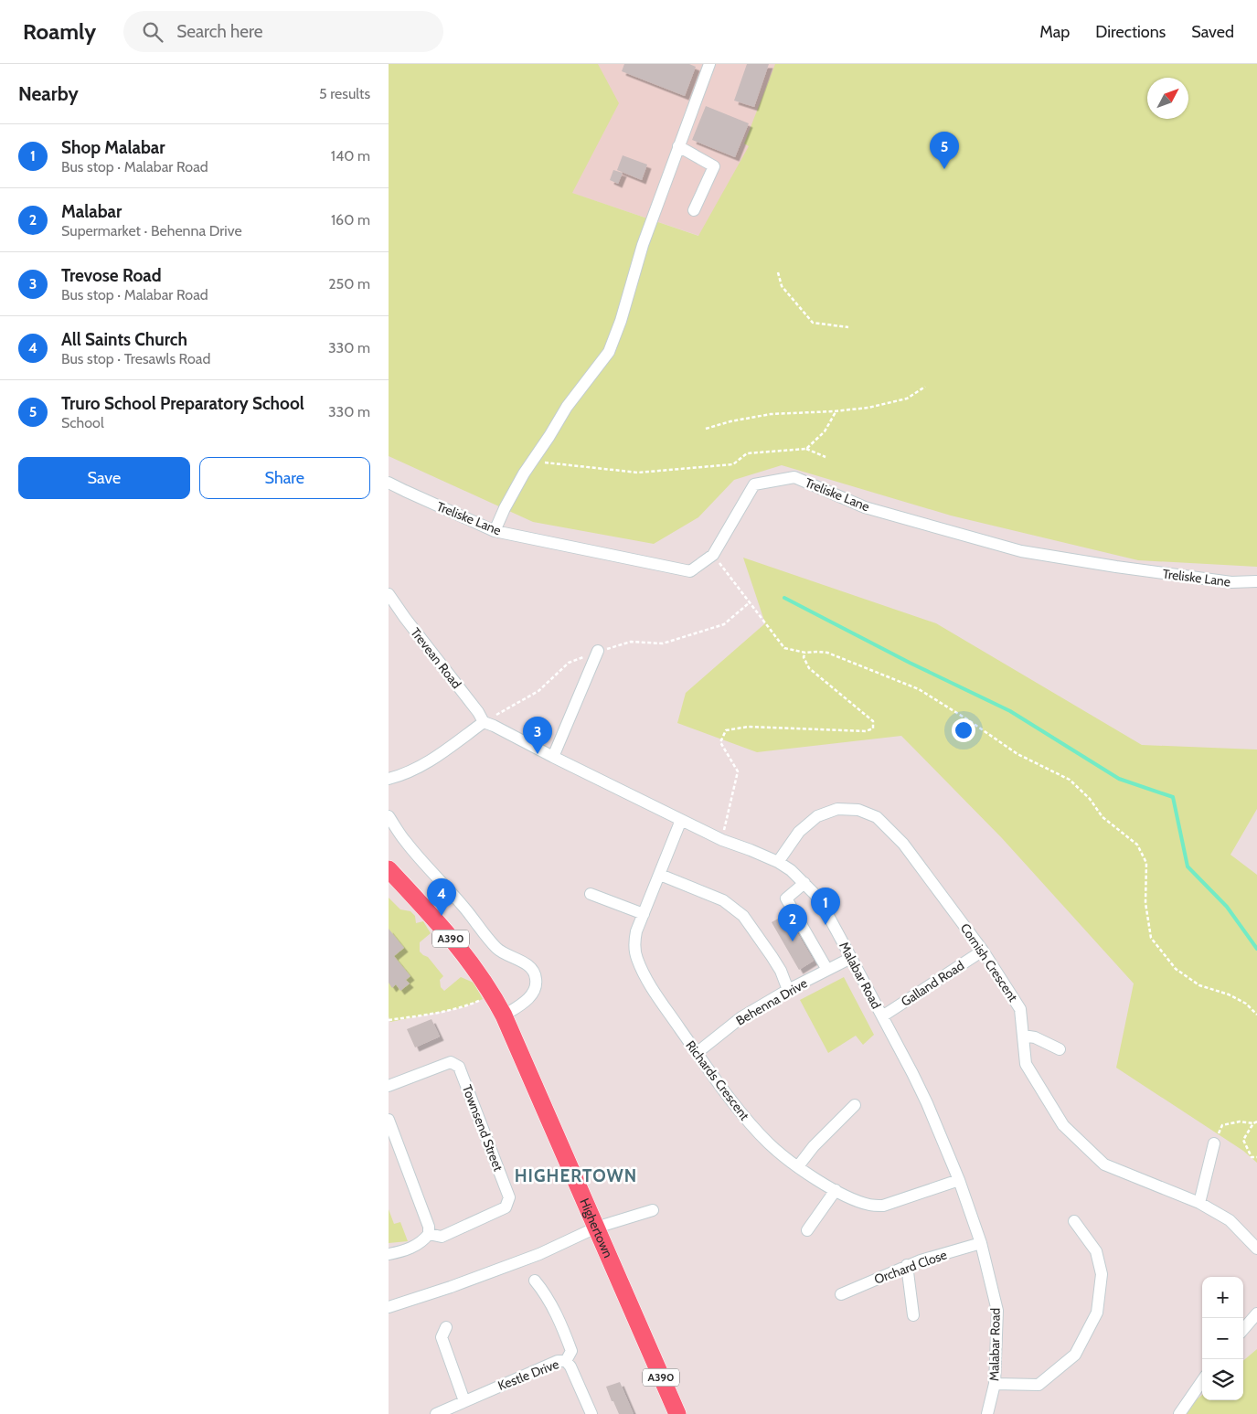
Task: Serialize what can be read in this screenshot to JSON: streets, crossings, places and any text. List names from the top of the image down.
{
  "streets": {
    "highway": ["A390", "Highertown"],
    "street": [
      "Treliske Lane",
      "Trevean Road",
      "Cornish Crescent",
      "Malabar Road",
      "Galland Road",
      "Behenna Drive",
      "Richards Crescent",
      "Townsend Street",
      "Orchard Close",
      "Kestle Drive"
    ]
  },
  "crossings": [
    ["Trevean Road", "Malabar Road"],
    ["A390", "Highertown"],
    ["Cornish Crescent", "Malabar Road"],
    ["Cornish Crescent", "Galland Road"],
    ["Malabar Road", "Galland Road"],
    ["Malabar Road", "Behenna Drive"],
    ["Malabar Road", "Richards Crescent"],
    ["Malabar Road", "Orchard Close"],
    ["Behenna Drive", "Richards Crescent"]
  ],
  "districts": ["HIGHERTOWN"],
  "north": "top right",
  "page": {
    "header": "Roamly",
    "search": "Search here",
    "nav": ["Map", "Directions", "Saved"],
    "heading": ["Nearby", "5 results"],
    "list": [
      {
        "mark": "1",
        "name": "Shop Malabar",
        "note": "Bus stop · Malabar Road",
        "value": "140 m"
      },
      {
        "mark": "2",
        "name": "Malabar",
        "note": "Supermarket · Behenna Drive",
        "value": "160 m"
      },
      {
        "mark": "3",
        "name": "Trevose Road",
        "note": "Bus stop · Malabar Road",
        "value": "250 m"
      },
      {
        "mark": "4",
        "name": "All Saints Church",
        "note": "Bus stop · Tresawls Road",
        "value": "330 m"
      },
      {
        "mark": "5",
        "name": "Truro School Preparatory School",
        "note": "School",
        "value": "330 m"
      }
    ],
    "pins": [
      "5",
      "3",
      "4",
      "1",
      "2"
    ],
    "buttons": ["Save", "Share"],
    "map_buttons": ["+", "−"]
  }
}
